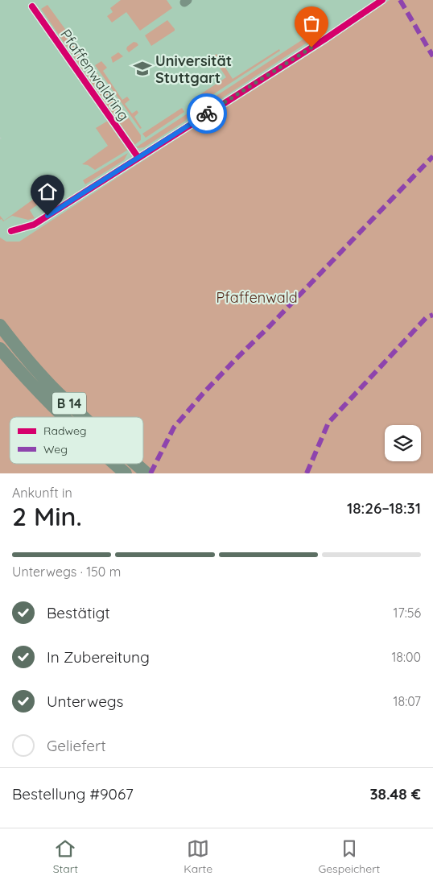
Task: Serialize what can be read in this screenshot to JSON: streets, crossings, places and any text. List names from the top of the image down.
{
  "streets": {
    "highway": ["B 14"],
    "street": ["Pfaffenwaldring"]
  },
  "parks": ["Pfaffenwald"],
  "places": {
    "school or university": ["Universität Stuttgart"]
  },
  "legend": ["Radweg", "Weg"],
  "page": {
    "heading": ["2 Min.", "Ankunft in", "18:26–18:31"],
    "panel": ["Bestellung #9067", "38.48 €"],
    "bar": "Unterwegs · 150 m",
    "list": [
      ["Bestätigt", "17:56"],
      ["In Zubereitung", "18:00"],
      ["Unterwegs", "18:07"],
      "Geliefert"
    ],
    "tabs": ["Start", "Karte", "Gespeichert"]
  }
}
